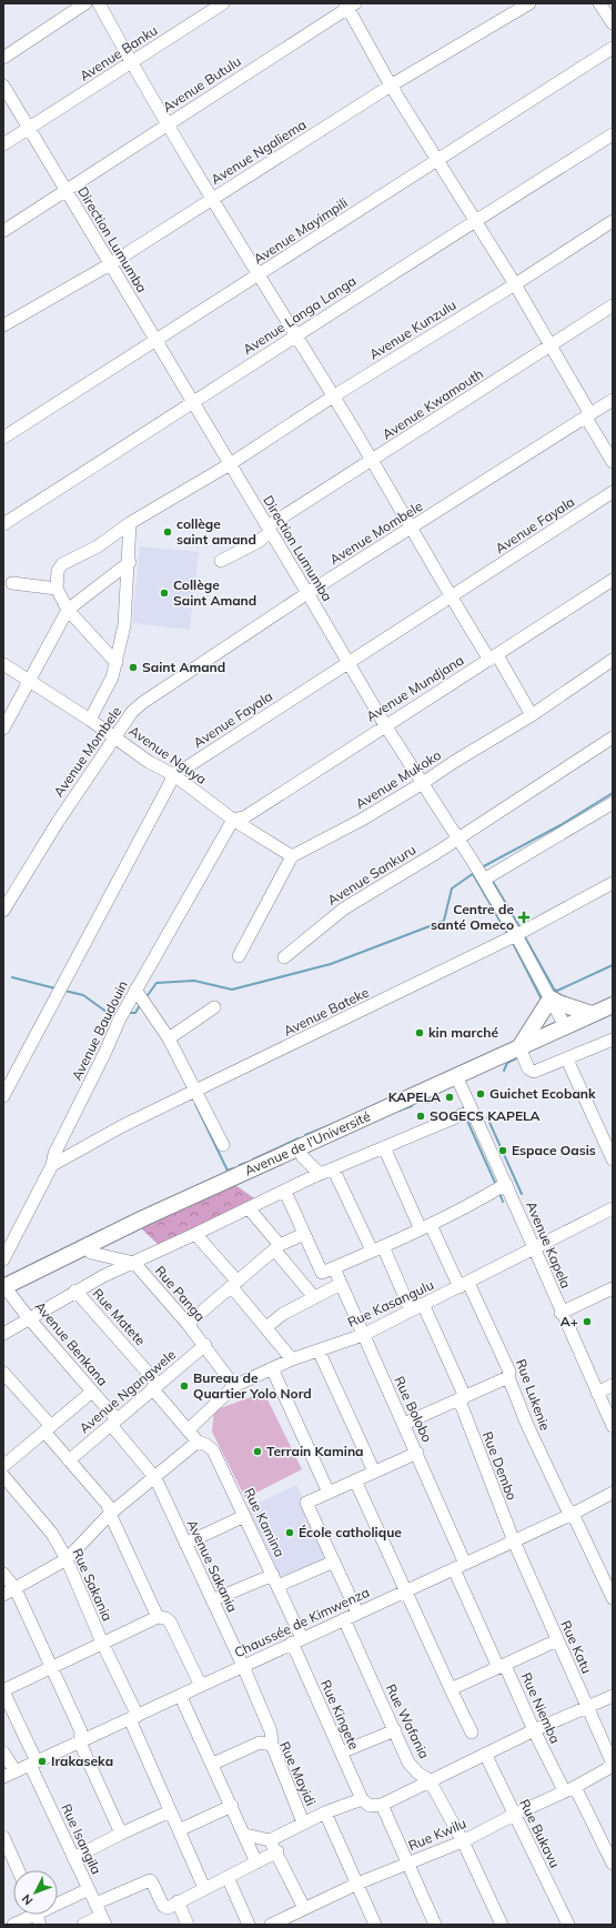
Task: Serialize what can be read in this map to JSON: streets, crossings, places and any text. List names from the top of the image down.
{
  "streets": {
    "main road": ["Avenue de l’Université"],
    "street": [
      "Avenue Banku",
      "Avenue Butulu",
      "Avenue Ngaliema",
      "Avenue Mayimpili",
      "Direction Lumumba",
      "Avenue Langa Langa",
      "Avenue Kunzulu",
      "Avenue Kwamouth",
      "Avenue Fayala",
      "Avenue Mombele",
      "Avenue Mundjana",
      "Avenue Nguya",
      "Avenue Mukoko",
      "Avenue Sankuru",
      "Avenue Bateke",
      "Avenue Baudouin",
      "Avenue Kapela",
      "Rue Panga",
      "Rue Kasangulu",
      "Rue Matete",
      "Avenue Benkana",
      "Avenue Ngangwele",
      "Rue Lukenie",
      "Rue Bolobo",
      "Rue Dembo",
      "Rue Kamina",
      "Avenue Sakania",
      "Rue Sakania",
      "Chaussée de Kimwenza",
      "Rue Katu",
      "Rue Niemba",
      "Rue Kingete",
      "Rue Wafania",
      "Rue Mayidi",
      "Rue Bukavu",
      "Rue Kwilu",
      "Rue Isangila"
    ]
  },
  "crossings": [
    ["Avenue Banku", "Direction Lumumba"],
    ["Avenue Butulu", "Direction Lumumba"],
    ["Avenue Ngaliema", "Direction Lumumba"],
    ["Avenue Mayimpili", "Direction Lumumba"],
    ["Direction Lumumba", "Avenue Langa Langa"],
    ["Direction Lumumba", "Avenue Kunzulu"],
    ["Direction Lumumba", "Avenue Kwamouth"],
    ["Direction Lumumba", "Avenue Fayala"],
    ["Direction Lumumba", "Avenue Mombele"],
    ["Direction Lumumba", "Avenue Mundjana"],
    ["Direction Lumumba", "Avenue Mukoko"],
    ["Direction Lumumba", "Avenue Sankuru"],
    ["Direction Lumumba", "Avenue Bateke"],
    ["Direction Lumumba", "Avenue de l’Université"],
    ["Avenue Fayala", "Avenue Nguya"],
    ["Avenue Mombele", "Avenue Nguya"],
    ["Avenue Mundjana", "Avenue Nguya"],
    ["Avenue Mundjana", "Avenue Baudouin"],
    ["Avenue Nguya", "Avenue Mukoko"],
    ["Avenue Nguya", "Avenue Baudouin"],
    ["Avenue Bateke", "Avenue Baudouin"],
    ["Avenue de l’Université", "Avenue Kapela"],
    ["Avenue de l’Université", "Avenue Benkana"],
    ["Avenue Kapela", "Rue Kasangulu"],
    ["Rue Panga", "Rue Kasangulu"],
    ["Rue Panga", "Avenue Ngangwele"],
    ["Rue Kasangulu", "Rue Matete"],
    ["Rue Kasangulu", "Rue Lukenie"],
    ["Rue Kasangulu", "Rue Bolobo"],
    ["Rue Kasangulu", "Rue Dembo"],
    ["Rue Kasangulu", "Rue Kamina"],
    ["Rue Matete", "Avenue Ngangwele"],
    ["Rue Matete", "Rue Kamina"],
    ["Avenue Benkana", "Avenue Ngangwele"],
    ["Avenue Benkana", "Avenue Sakania"],
    ["Rue Lukenie", "Chaussée de Kimwenza"],
    ["Rue Bolobo", "Chaussée de Kimwenza"],
    ["Rue Bolobo", "Rue Niemba"],
    ["Rue Dembo", "Chaussée de Kimwenza"],
    ["Rue Dembo", "Rue Katu"],
    ["Rue Kamina", "Chaussée de Kimwenza"],
    ["Rue Kamina", "Rue Kingete"],
    ["Avenue Sakania", "Chaussée de Kimwenza"],
    ["Avenue Sakania", "Rue Mayidi"],
    ["Rue Sakania", "Chaussée de Kimwenza"],
    ["Chaussée de Kimwenza", "Rue Katu"],
    ["Chaussée de Kimwenza", "Rue Niemba"],
    ["Chaussée de Kimwenza", "Rue Kingete"],
    ["Chaussée de Kimwenza", "Rue Wafania"],
    ["Chaussée de Kimwenza", "Rue Isangila"],
    ["Rue Katu", "Rue Kwilu"],
    ["Rue Niemba", "Rue Kwilu"],
    ["Rue Wafania", "Rue Kwilu"],
    ["Rue Bukavu", "Rue Kwilu"]
  ],
  "places": {
    "other": [
      "collège saint amand",
      "Collège Saint Amand",
      "Saint Amand",
      "kin marché",
      "Guichet Ecobank",
      "KAPELA",
      "SOGECS KAPELA",
      "Espace Oasis",
      "A+",
      "Bureau de Quartier Yolo Nord",
      "Terrain Kamina",
      "École catholique",
      "Irakaseka"
    ],
    "health": ["Centre de santé Omeco"]
  },
  "north": "bottom left"
}
